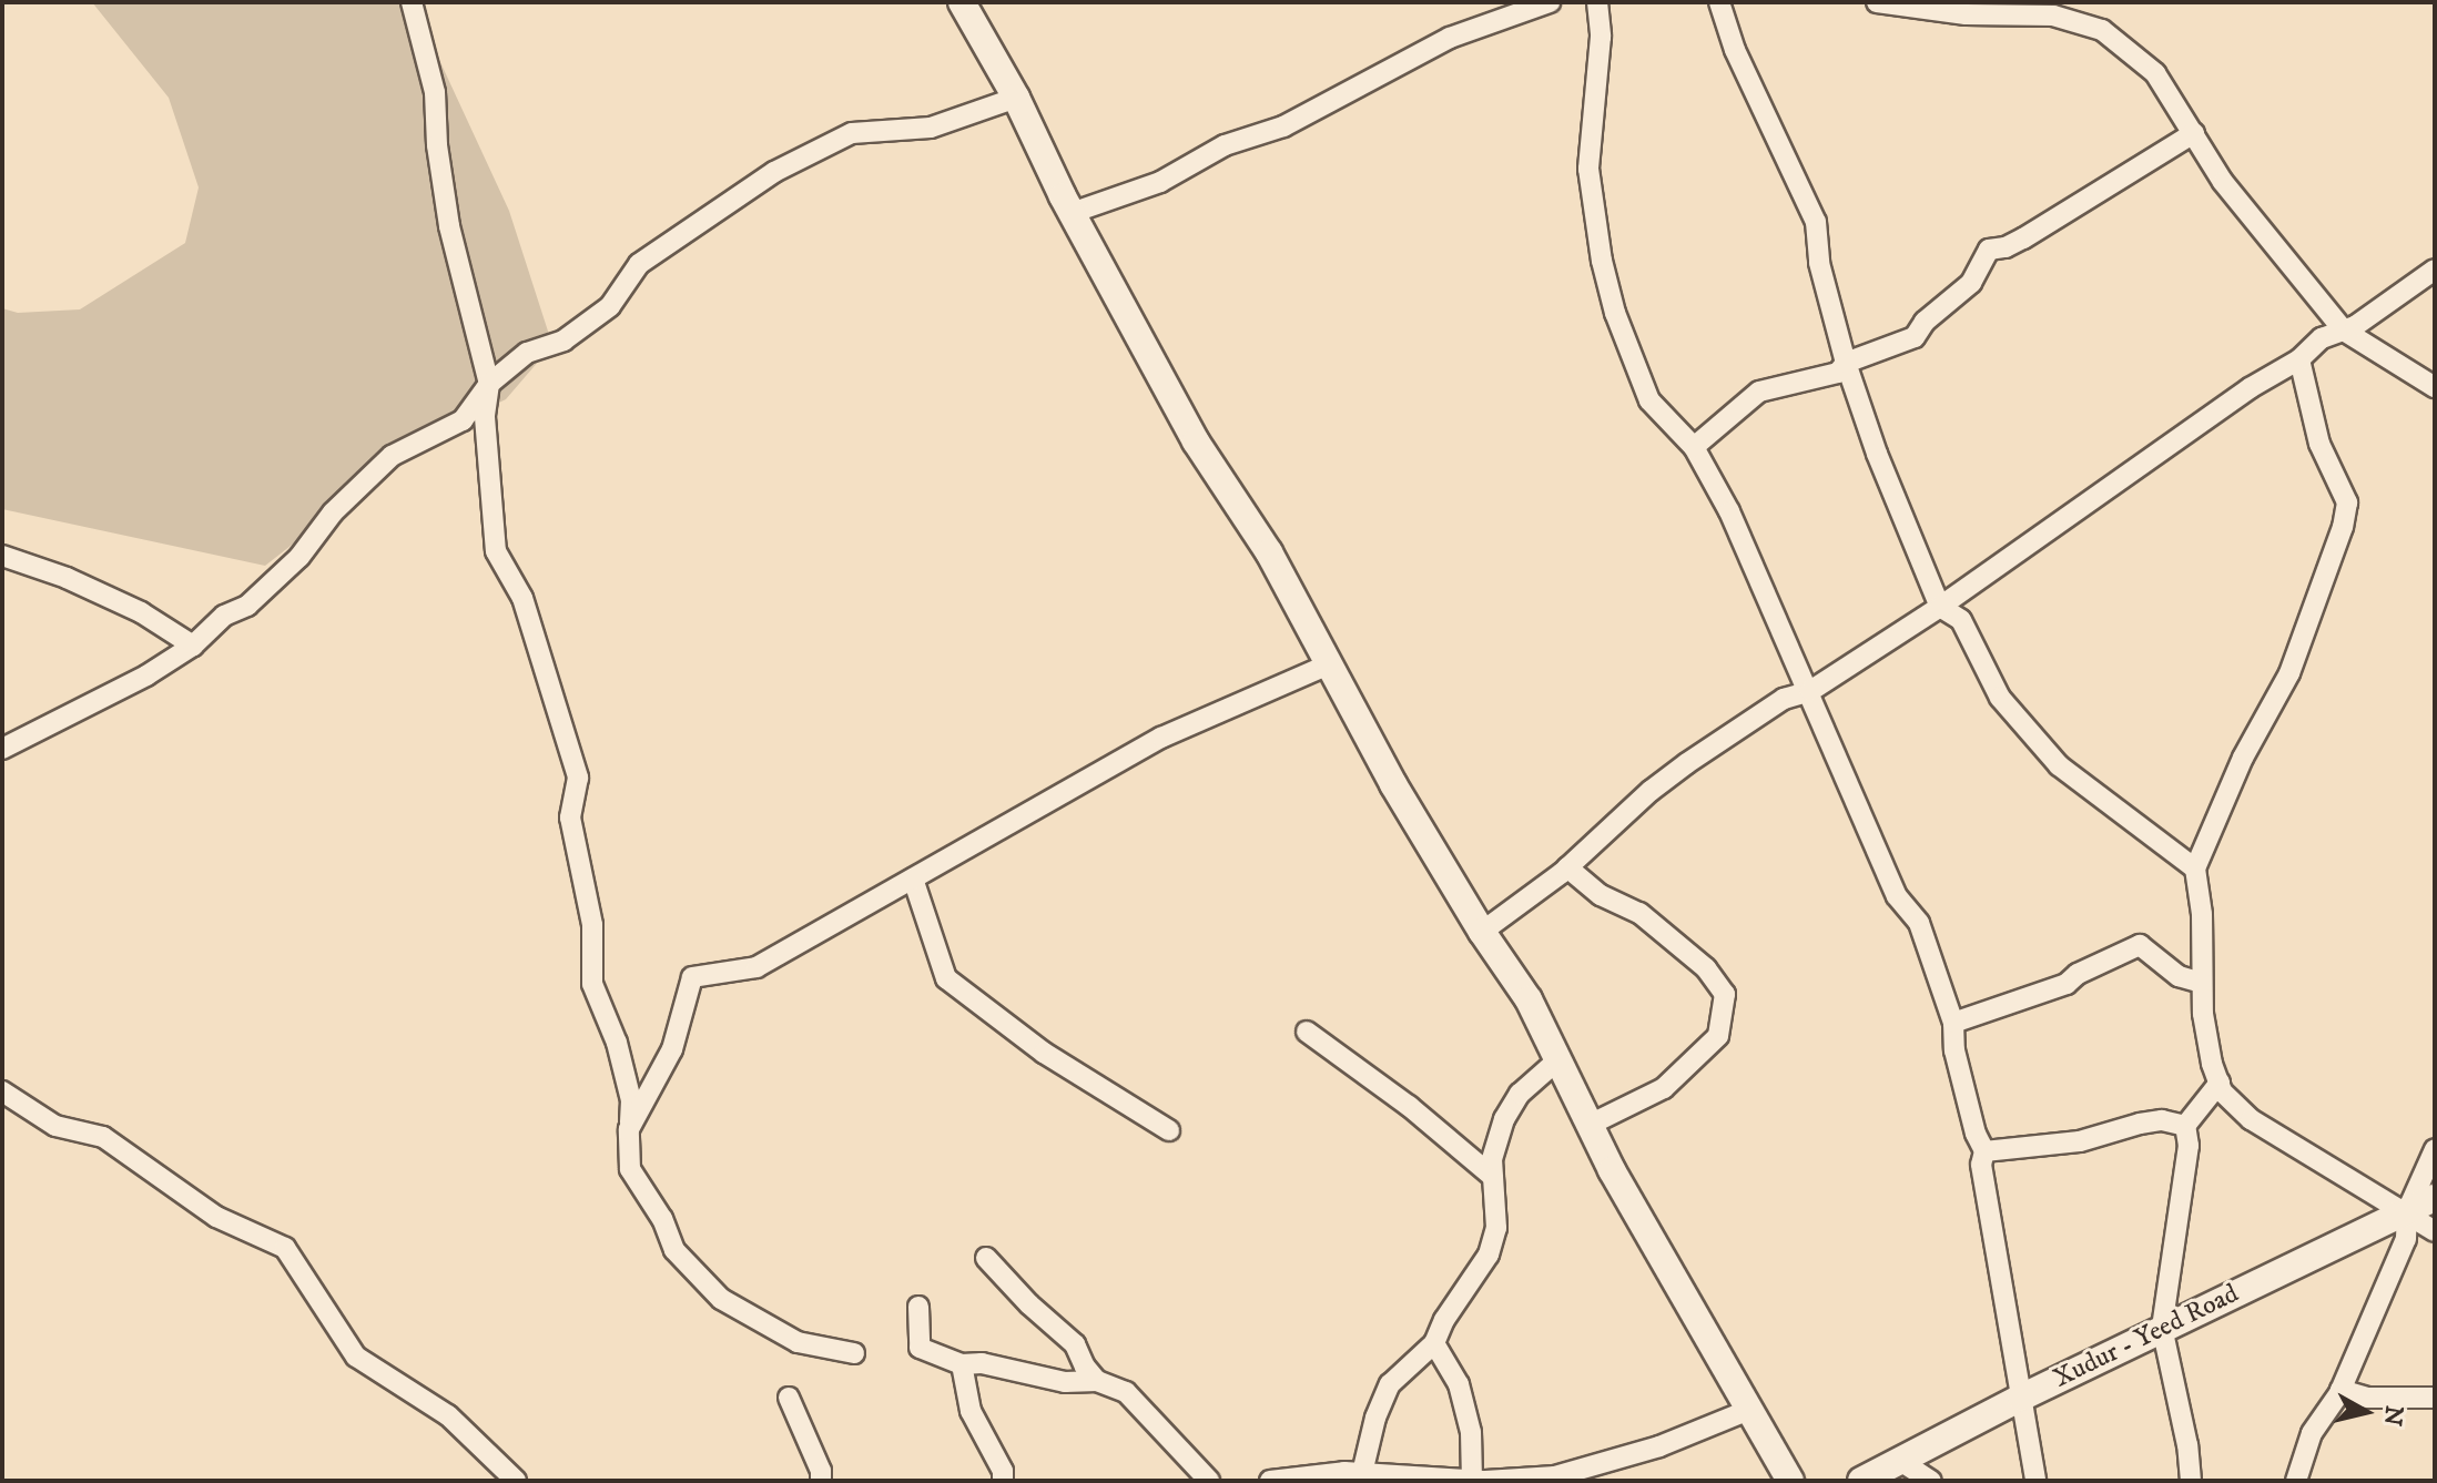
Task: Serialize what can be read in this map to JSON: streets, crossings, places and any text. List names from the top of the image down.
{
  "streets": {
    "main road": ["Xudur - Yeed Road"]
  },
  "north": "right"
}
